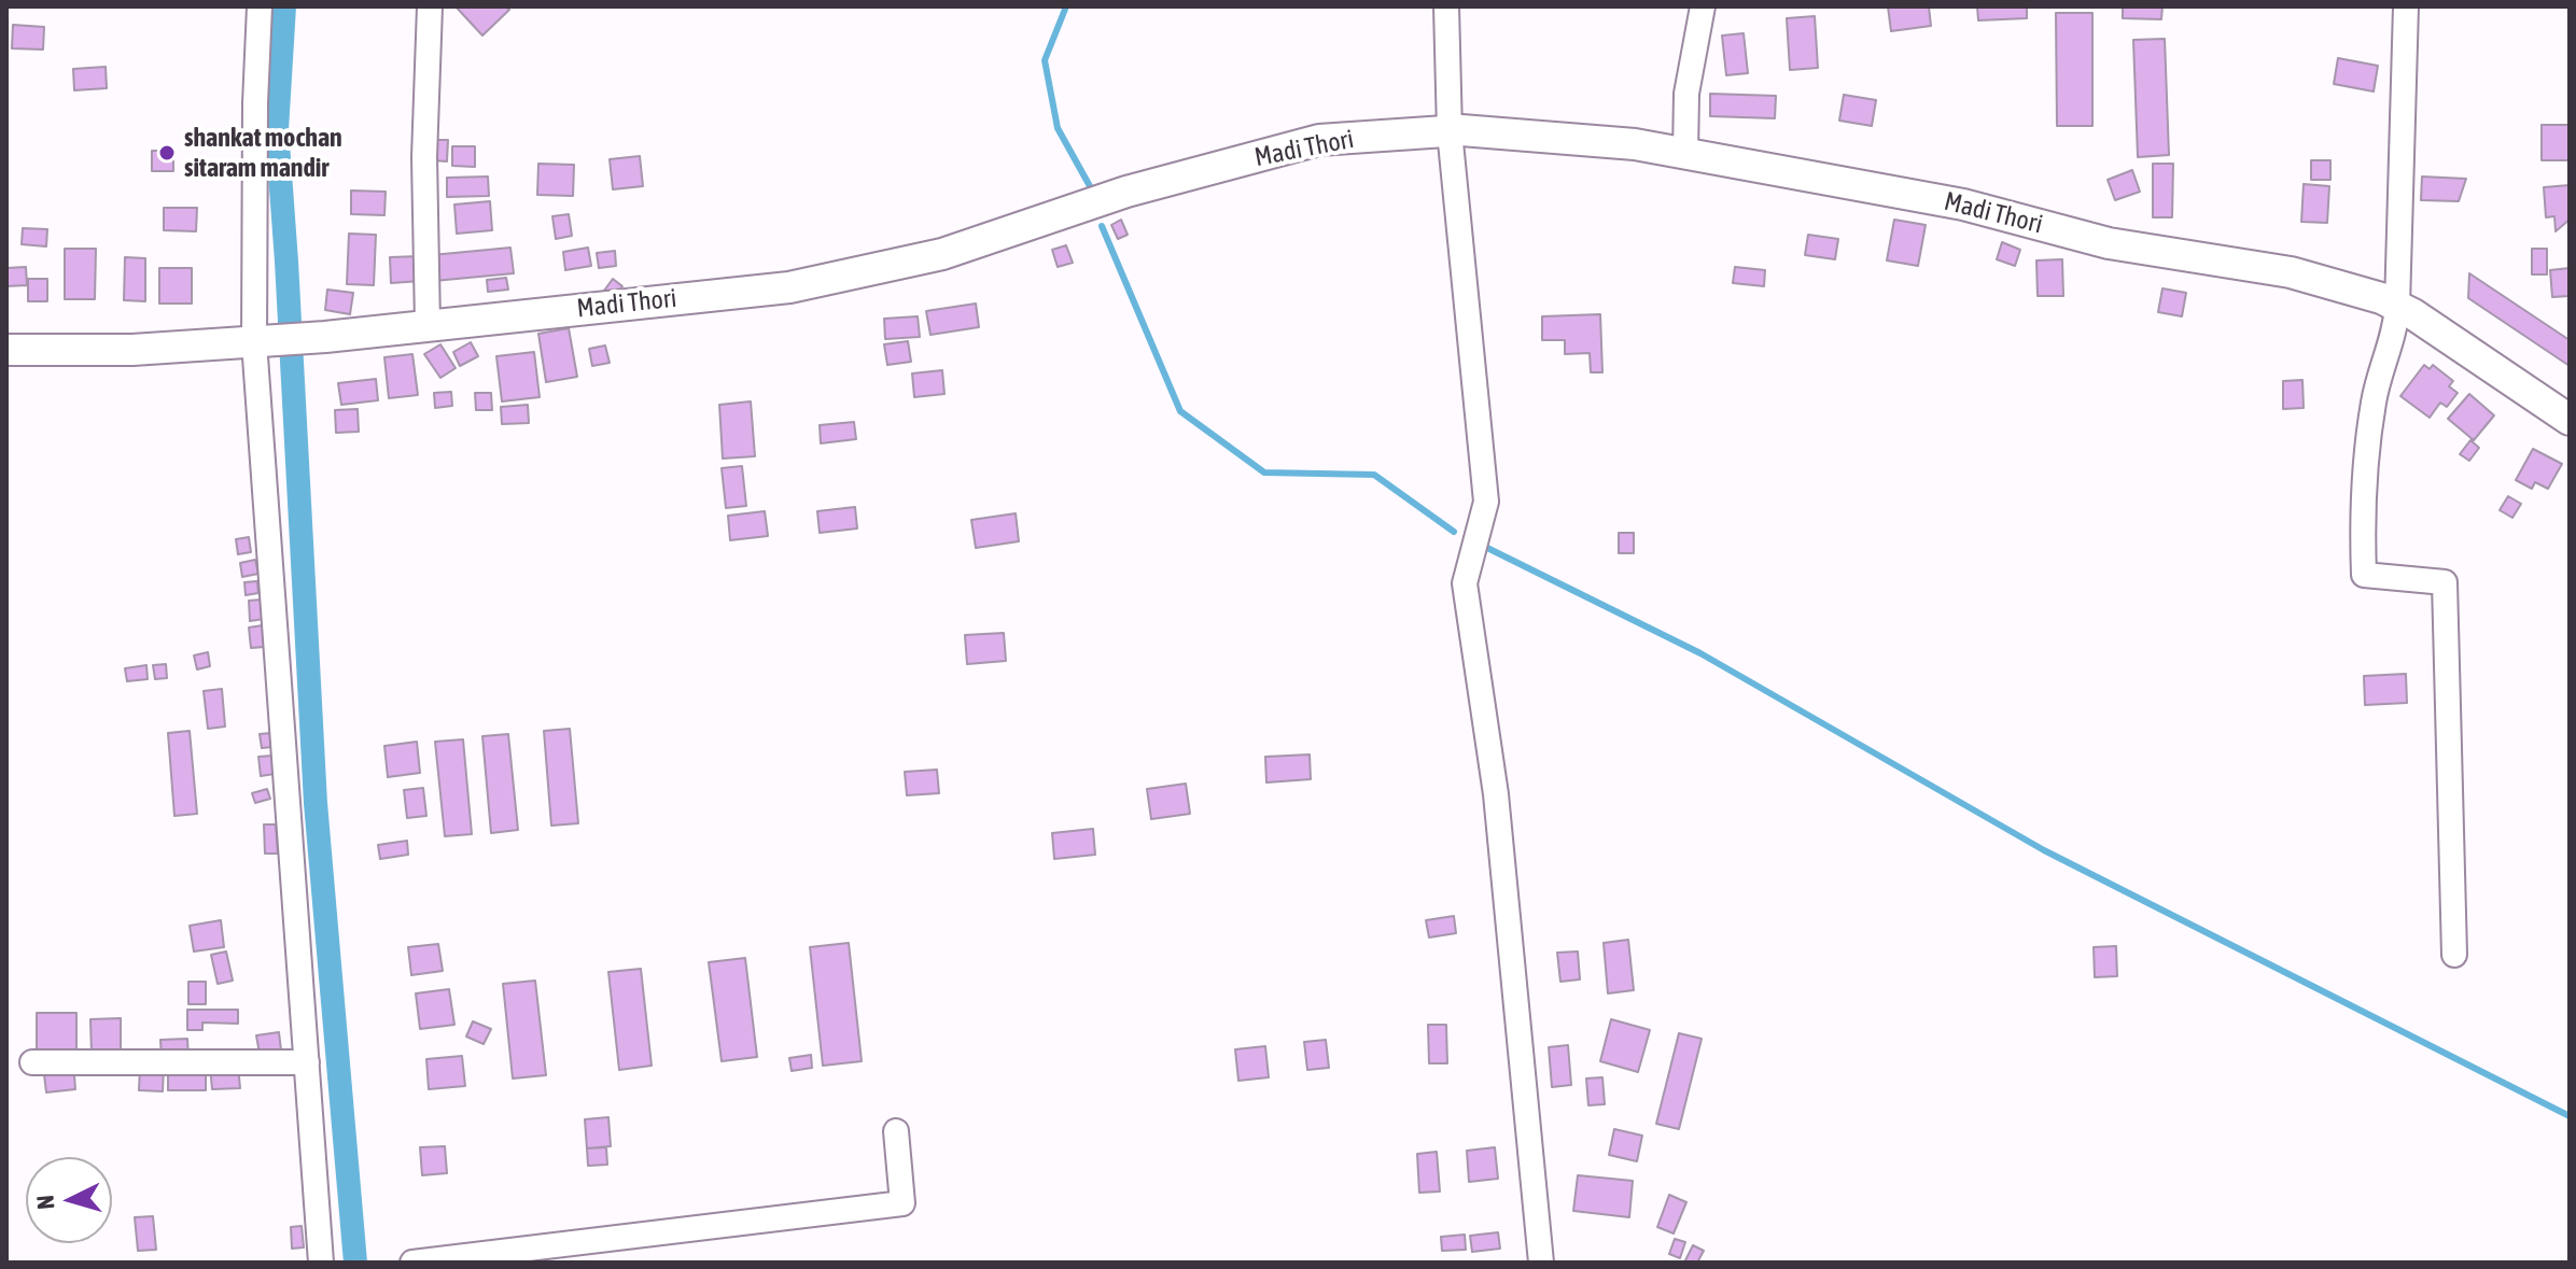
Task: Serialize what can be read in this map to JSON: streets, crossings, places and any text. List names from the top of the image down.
{
  "streets": {
    "main road": ["Madi Thori"]
  },
  "places": ["shankat mochan sitaram mandir"],
  "north": "left"
}
